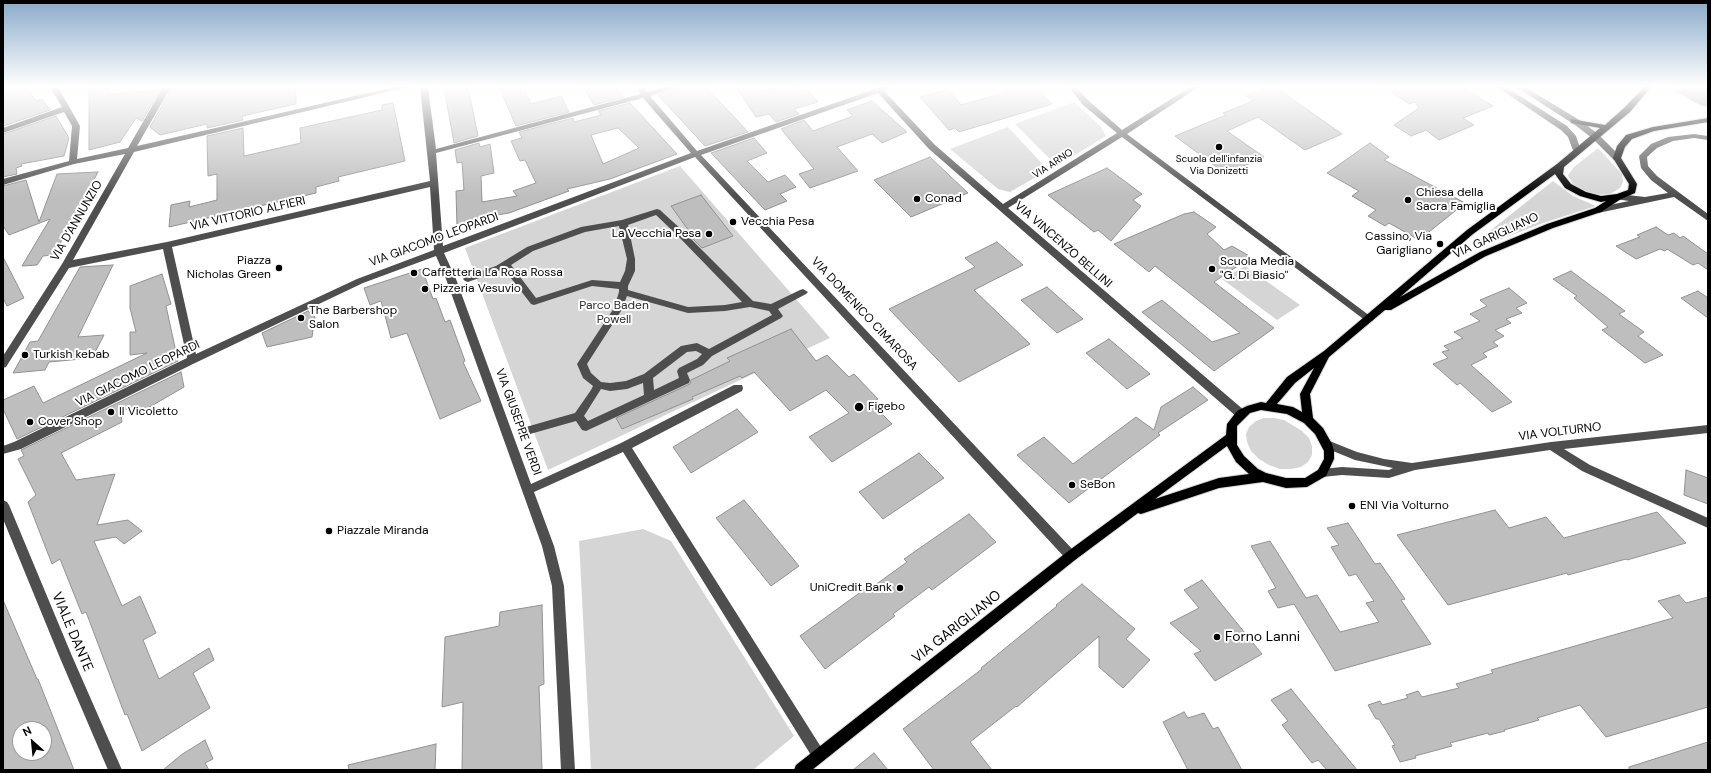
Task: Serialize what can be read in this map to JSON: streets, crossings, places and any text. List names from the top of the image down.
{
  "streets": {
    "main road": ["VIA GARIGLIANO"],
    "street": [
      "VIA ARNO",
      "VIA VITTORIO ALFIERI",
      "VIA D'ANNUNZIO",
      "VIA GIACOMO LEOPARDI",
      "VIA VINCENZO BELLINI",
      "VIA DOMENICO CIMAROSA",
      "VIA GIUSEPPE VERDI",
      "VIA VOLTURNO",
      "VIALE DANTE"
    ]
  },
  "crossings": [
    ["VIA ARNO", "VIA VINCENZO BELLINI"],
    ["VIA VITTORIO ALFIERI", "VIA D'ANNUNZIO"],
    ["VIA VITTORIO ALFIERI", "VIA GIUSEPPE VERDI"],
    ["VIA GARIGLIANO", "VIA VINCENZO BELLINI"],
    ["VIA GARIGLIANO", "VIA DOMENICO CIMAROSA"],
    ["VIA GARIGLIANO", "VIA VOLTURNO"],
    ["VIA GIACOMO LEOPARDI", "VIA DOMENICO CIMAROSA"],
    ["VIA GIACOMO LEOPARDI", "VIA GIUSEPPE VERDI"],
    ["VIA VINCENZO BELLINI", "VIA VOLTURNO"]
  ],
  "parks": ["Parco Baden Powell"],
  "places": [
    "Scuola dell'infanzia Via Donizetti",
    "Conad",
    "Chiesa della Sacra Famiglia",
    "Vecchia Pesa",
    "La Vecchia Pesa",
    "Cassino, Via Garigliano",
    "Piazza Nicholas Green",
    "Scuola Media \"G. Di Biasio\"",
    "Caffetteria La Rosa Rossa",
    "Pizzeria Vesuvio",
    "The Barbershop Salon",
    "Turkish kebab",
    "Figebo",
    "Il Vicoletto",
    "Cover Shop",
    "SeBon",
    "ENI Via Volturno",
    "Piazzale Miranda",
    "UniCredit Bank",
    "Forno Lanni"
  ],
  "north": "top left"
}
